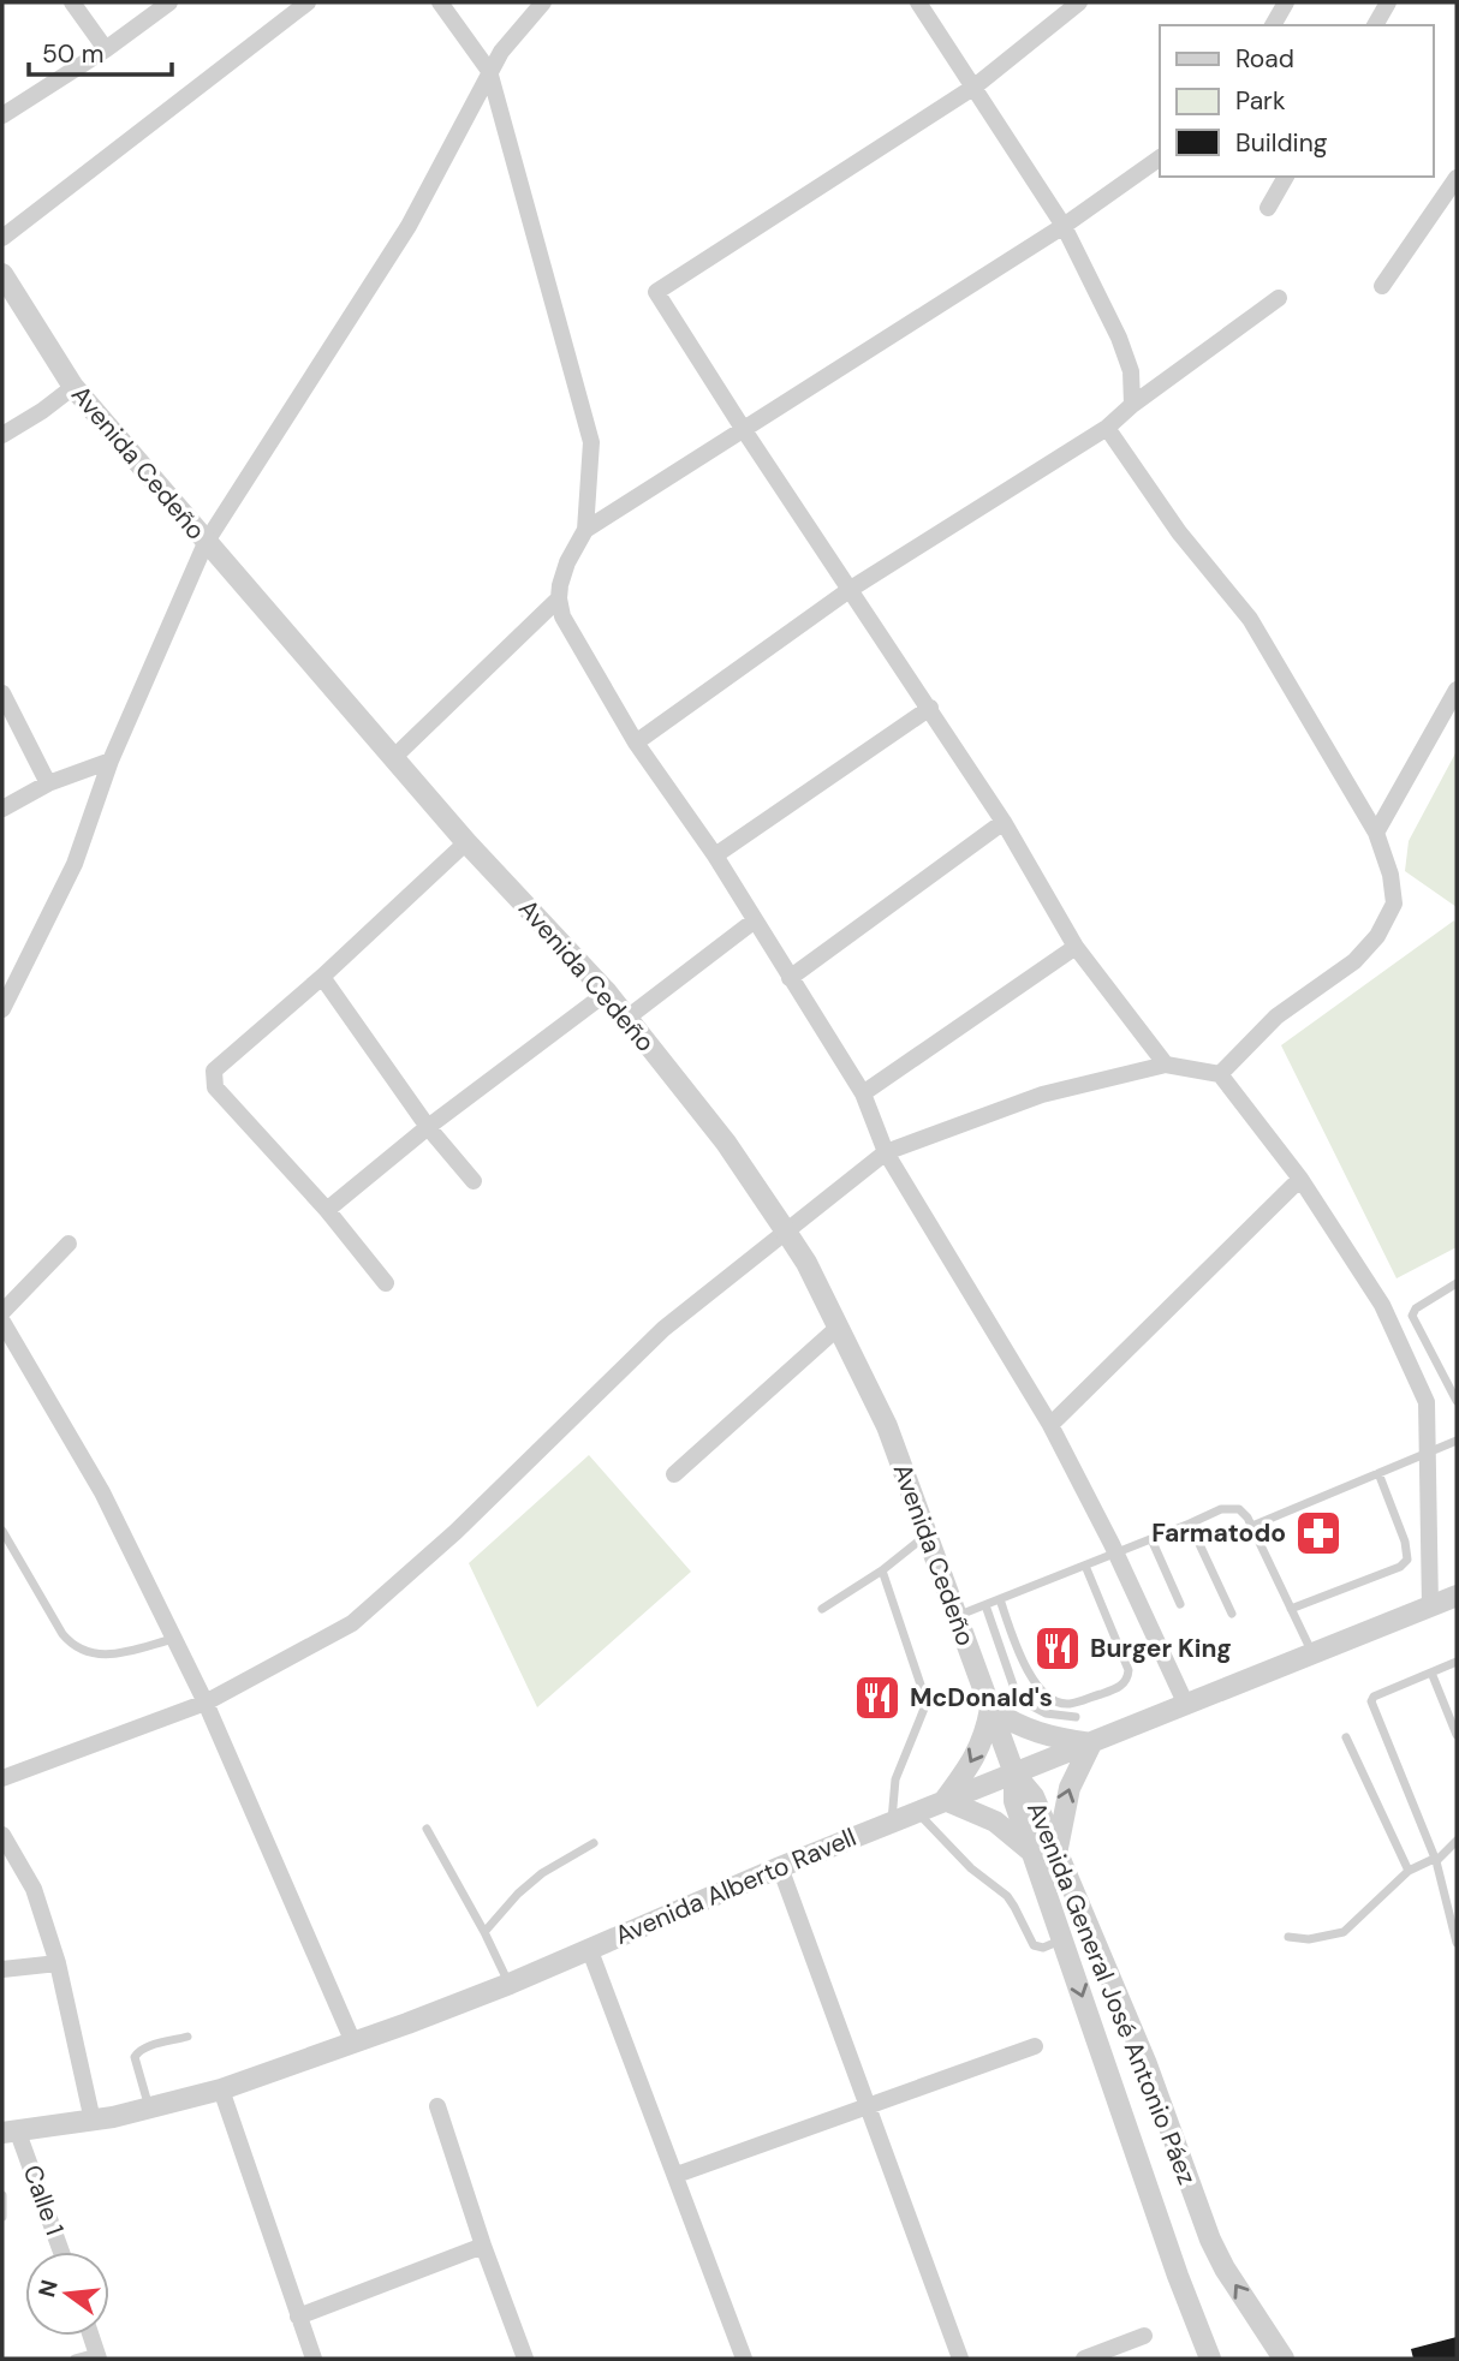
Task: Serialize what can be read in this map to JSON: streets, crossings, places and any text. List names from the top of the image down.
{
  "streets": {
    "street": [
      "Avenida Cedeño",
      "Avenida Alberto Ravell",
      "Avenida General José Antonio Páez",
      "Calle 1"
    ]
  },
  "crossings": [
    ["Avenida Cedeño", "Avenida Alberto Ravell"],
    ["Avenida Cedeño", "Avenida General José Antonio Páez"],
    ["Avenida Alberto Ravell", "Avenida General José Antonio Páez"],
    ["Avenida Alberto Ravell", "Calle 1"]
  ],
  "places": {
    "pharmacy": ["Farmatodo"],
    "restaurant": ["Burger King", "McDonald's"]
  },
  "legend": ["Road", "Park", "Building"],
  "scale_bar": "50 m",
  "north": "left"
}
